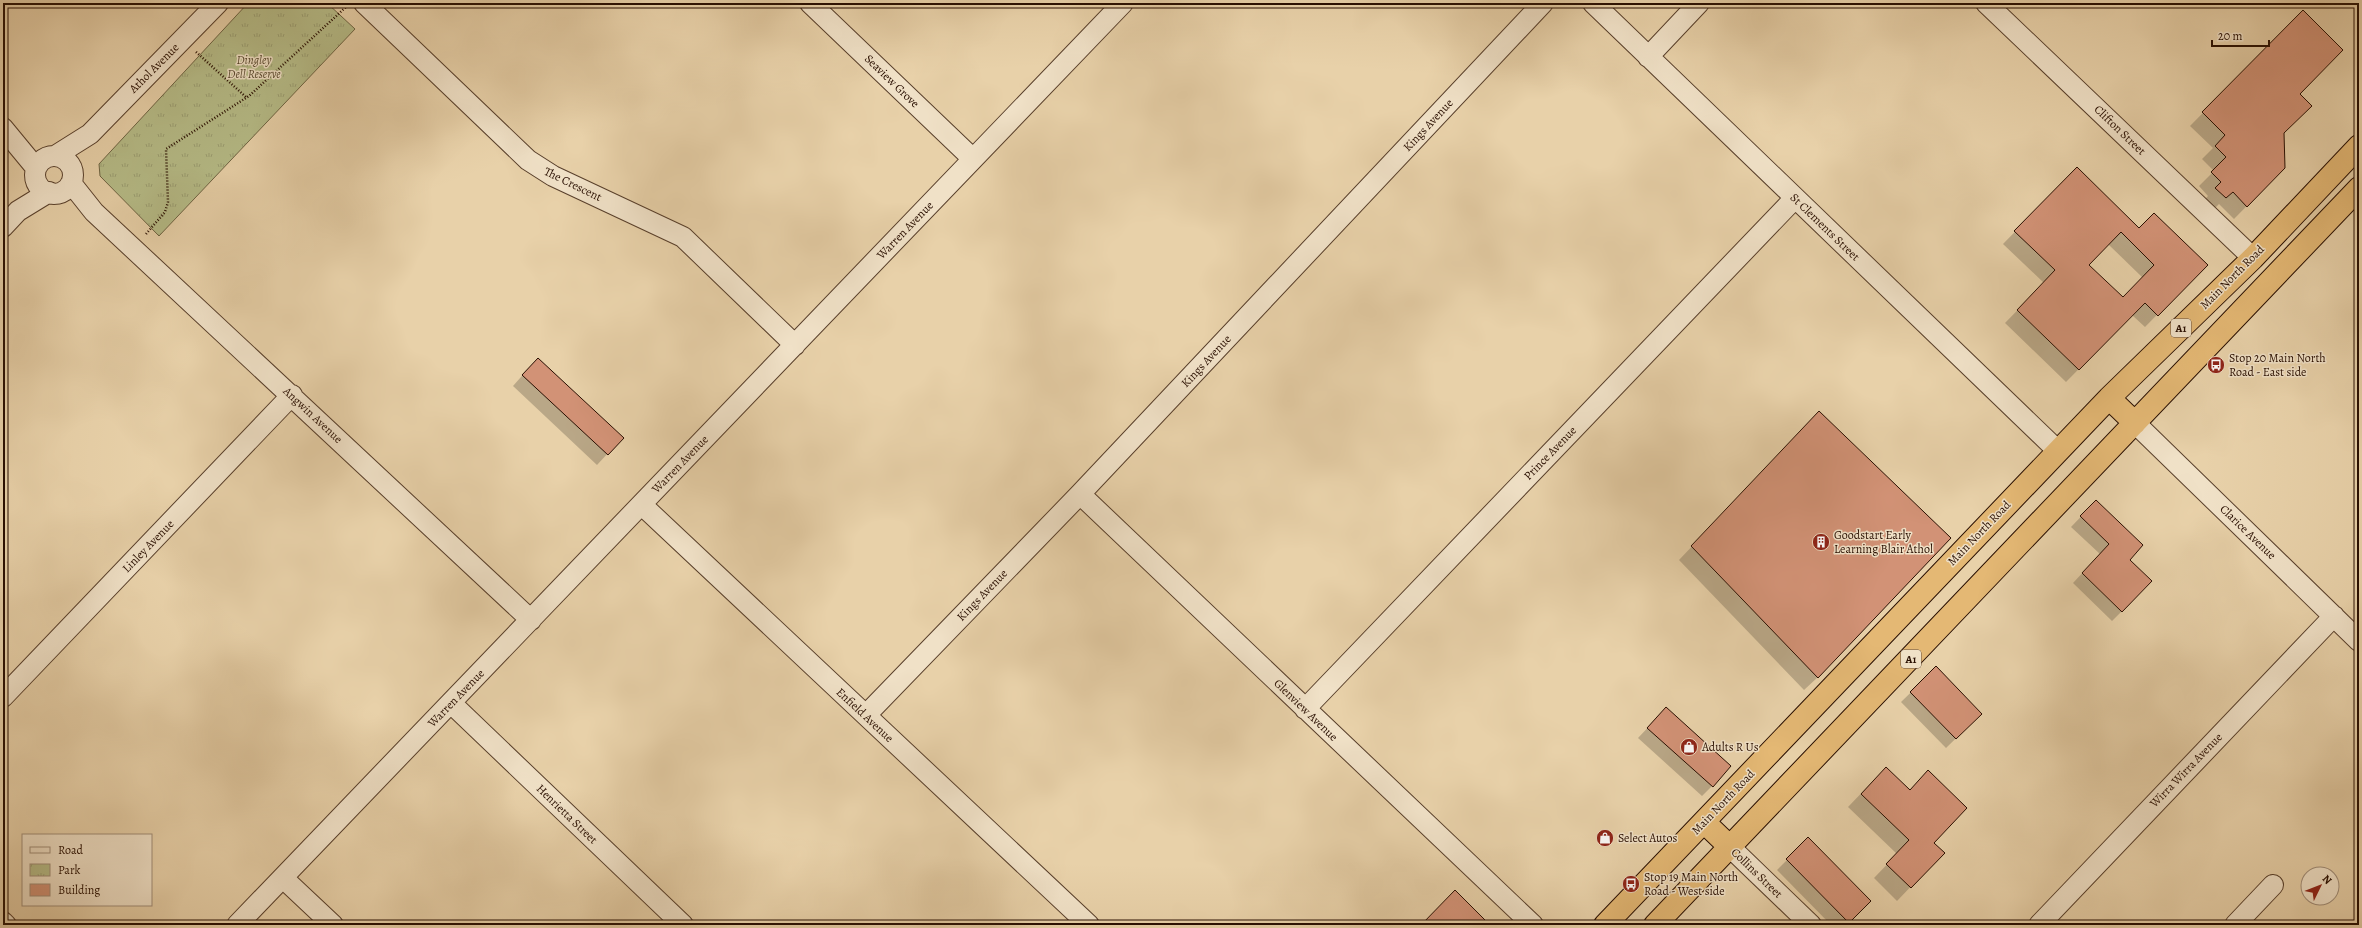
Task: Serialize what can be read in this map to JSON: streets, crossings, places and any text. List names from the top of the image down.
{
  "streets": {
    "highway": ["Main North Road", "A1", "Collins Street"],
    "street": [
      "Athol Avenue",
      "Seaview Grove",
      "Kings Avenue",
      "Clifton Street",
      "The Crescent",
      "St Clements Street",
      "Warren Avenue",
      "Angwin Avenue",
      "Prince Avenue",
      "Clarice Avenue",
      "Linley Avenue",
      "Glenview Avenue",
      "Enfield Avenue",
      "Wirra Wirra Avenue",
      "Henrietta Street"
    ]
  },
  "crossings": [
    ["Athol Avenue", "Angwin Avenue"],
    ["Seaview Grove", "Warren Avenue"],
    ["Kings Avenue", "Glenview Avenue"],
    ["Kings Avenue", "Enfield Avenue"],
    ["Clifton Street", "Main North Road"],
    ["The Crescent", "Warren Avenue"],
    ["St Clements Street", "Main North Road"],
    ["St Clements Street", "Prince Avenue"],
    ["Warren Avenue", "Angwin Avenue"],
    ["Warren Avenue", "Enfield Avenue"],
    ["Warren Avenue", "Henrietta Street"],
    ["Main North Road", "Collins Street"],
    ["A1", "Clarice Avenue"],
    ["A1", "Collins Street"],
    ["Angwin Avenue", "Linley Avenue"],
    ["Prince Avenue", "Glenview Avenue"],
    ["Clarice Avenue", "Wirra Wirra Avenue"]
  ],
  "parks": ["Dingley Dell Reserve"],
  "places": {
    "bus stop": ["Stop 20 Main North Road - East side", "Stop 19 Main North Road - West side"],
    "building": ["Goodstart Early Learning Blair Athol"],
    "shop": ["Adults R Us", "Select Autos"]
  },
  "legend": ["Road", "Park", "Building"],
  "scale_bar": "20 m",
  "north": "top right"
}
